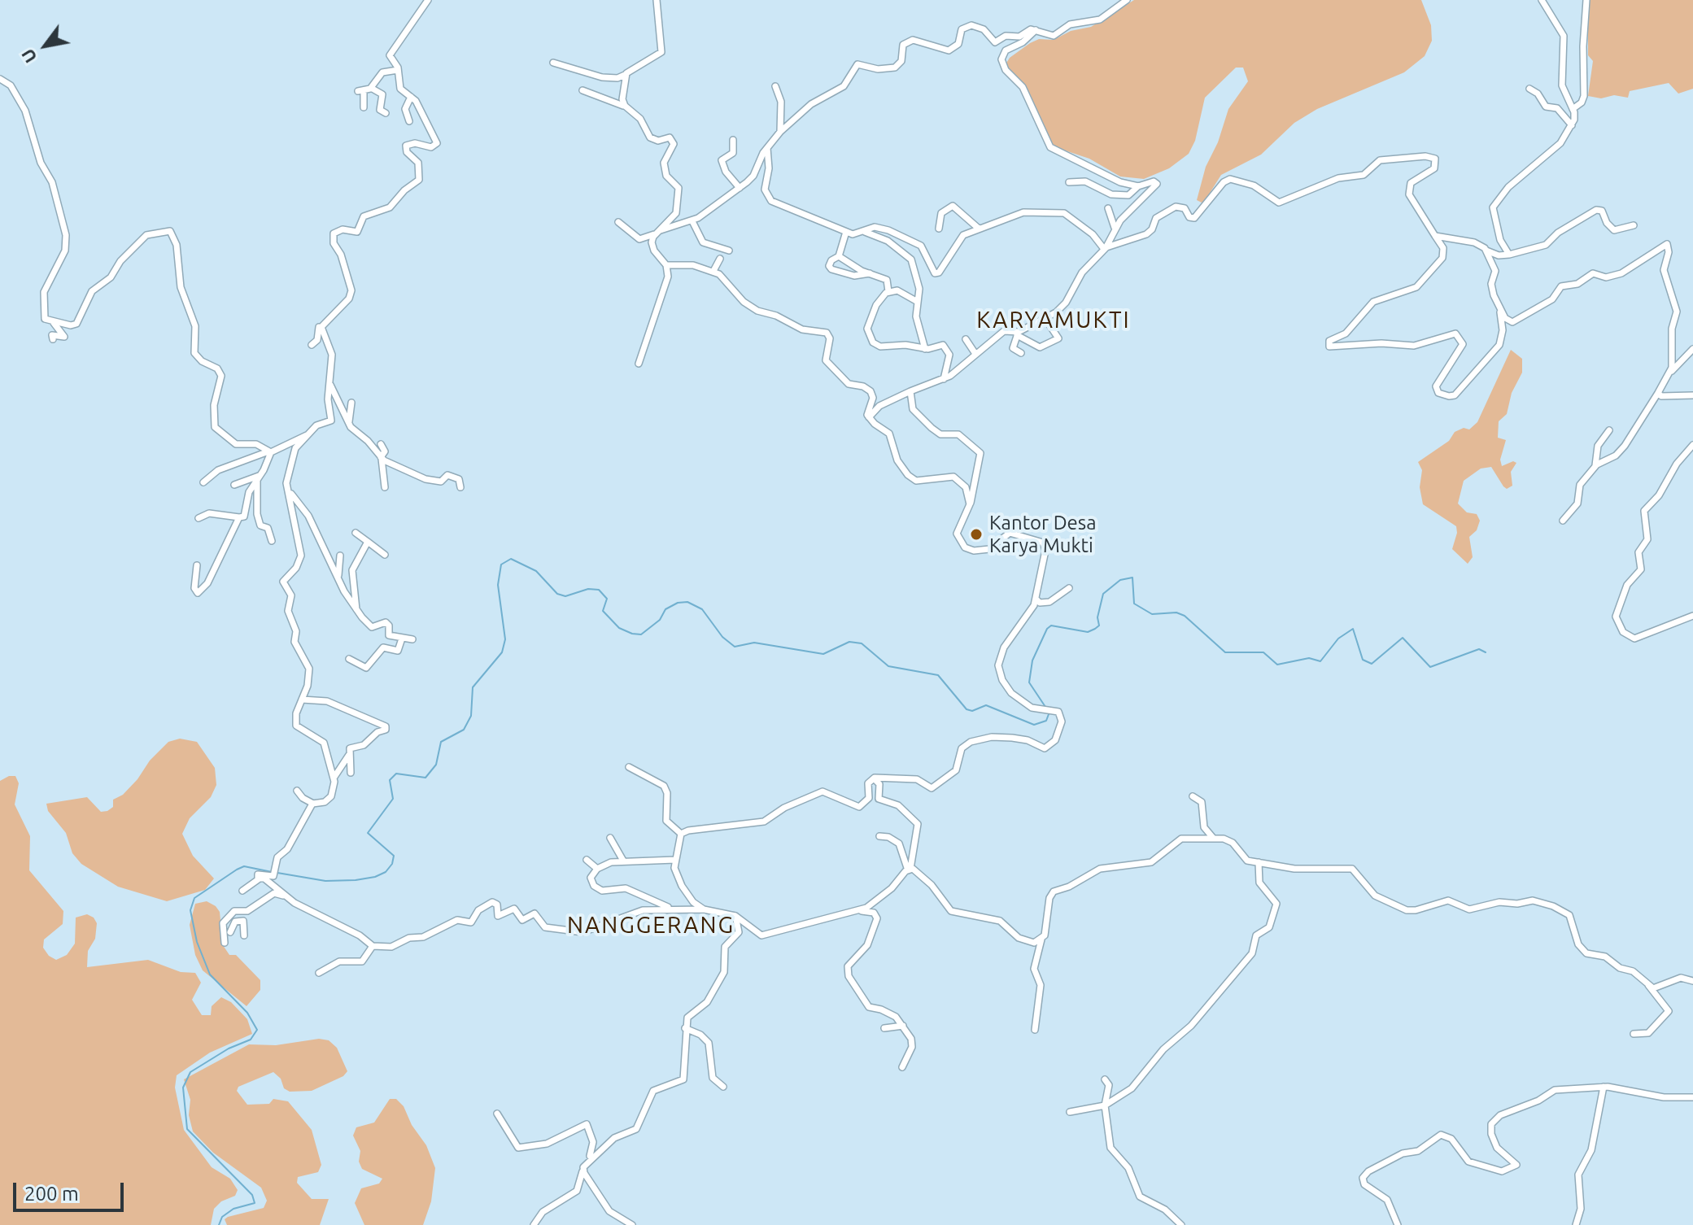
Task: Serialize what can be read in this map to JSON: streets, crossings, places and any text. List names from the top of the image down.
{
  "districts": ["KARYAMUKTI", "NANGGERANG"],
  "places": ["Kantor Desa Karya Mukti"],
  "scale_bar": "200 m",
  "north": "bottom left"
}
